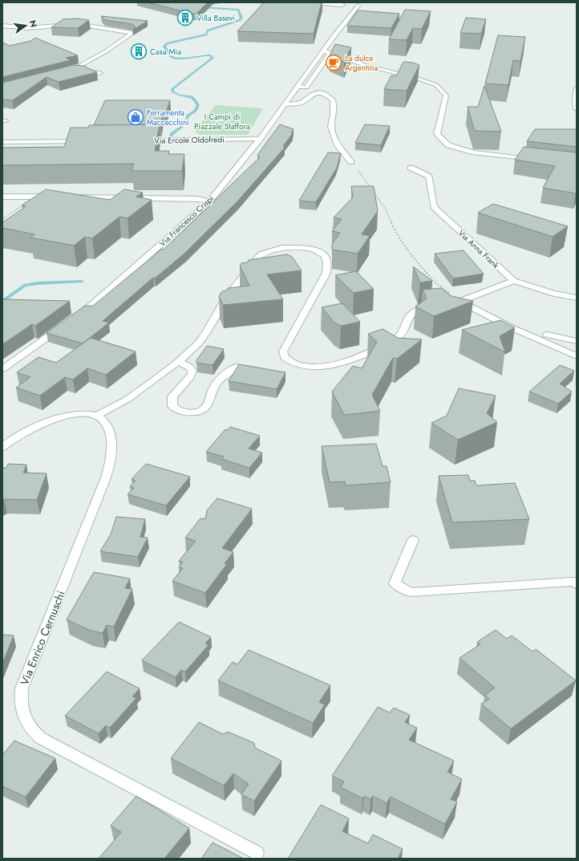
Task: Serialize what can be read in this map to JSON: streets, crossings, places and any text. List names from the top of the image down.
{
  "streets": {
    "street": [
      "Via Ercole Oldofredi",
      "Via Francesco Crispi",
      "Via Anna Frank",
      "Via Enrico Cernuschi"
    ]
  },
  "crossings": [
    ["Via Ercole Oldofredi", "Via Francesco Crispi"]
  ],
  "parks": ["I Campi di Piazzale Staffora"],
  "places": {
    "building": ["Villa Basevi", "Casa Mia"],
    "cafe": ["La dulce Argentina"],
    "shop": ["Ferramenta Maccecchini"]
  },
  "north": "right"
}
